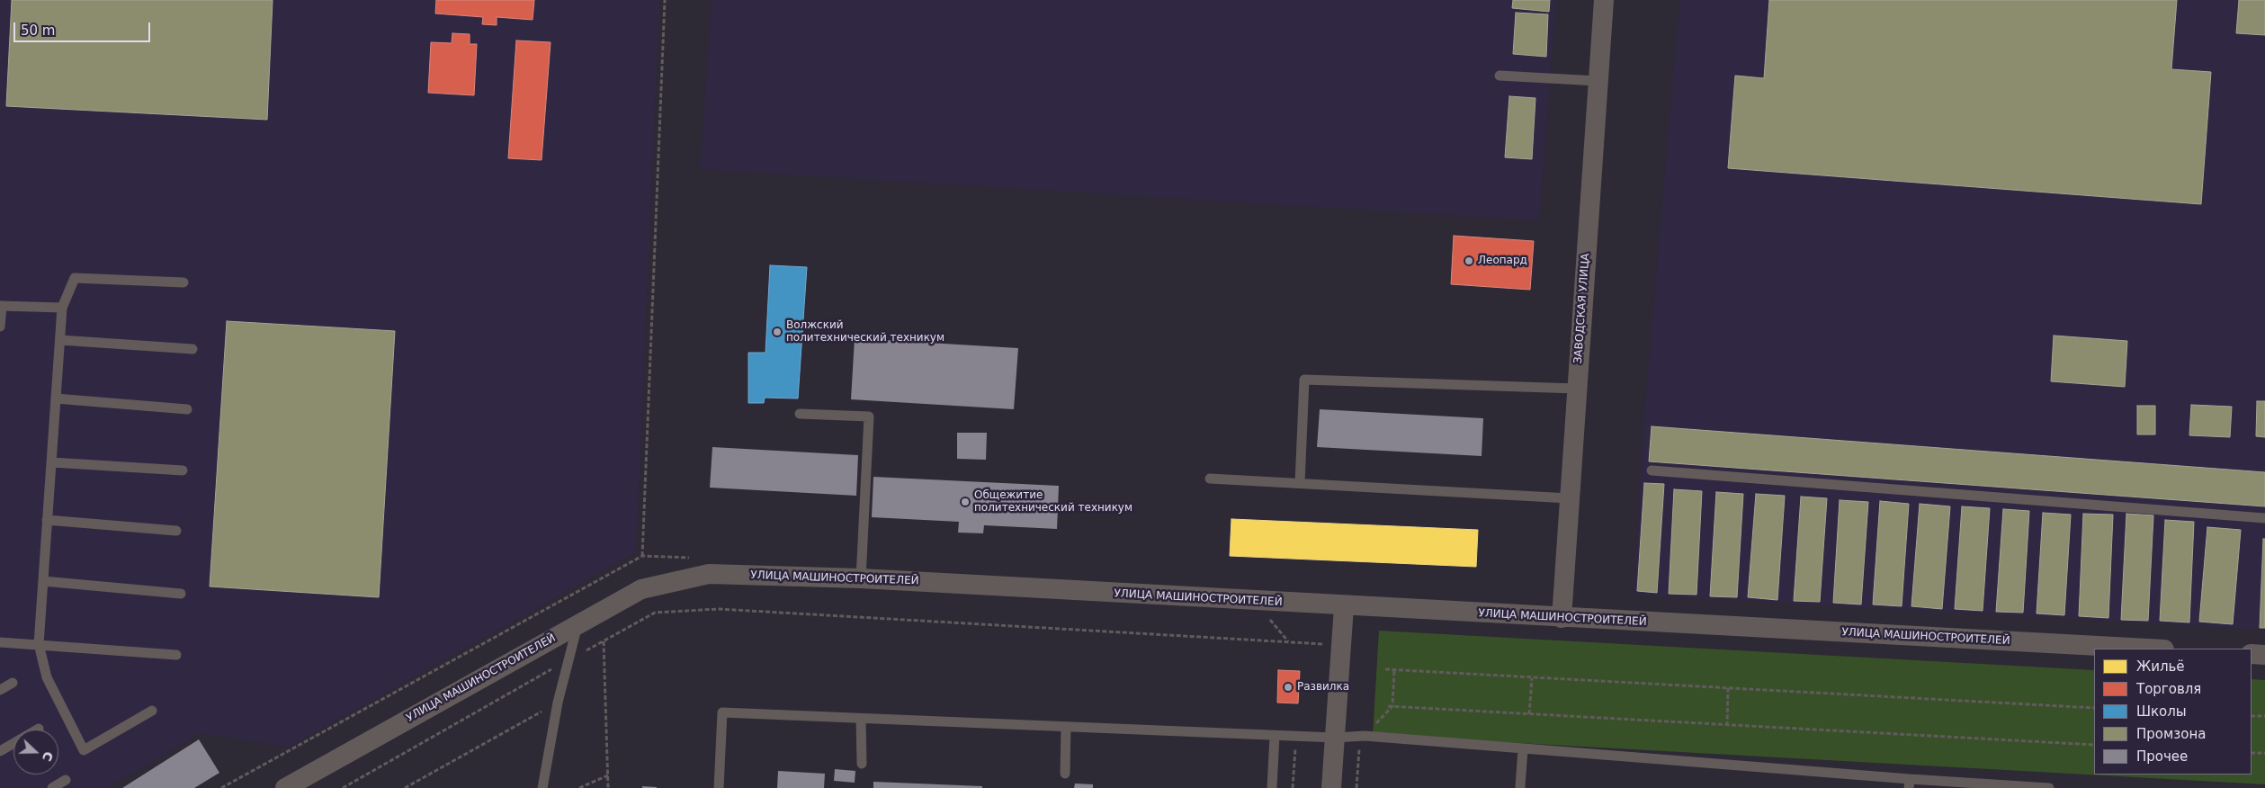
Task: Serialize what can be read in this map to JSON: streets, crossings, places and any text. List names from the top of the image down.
{
  "streets": {
    "street": ["ЗАВОДСКАЯ УЛИЦА", "УЛИЦА МАШИНОСТРОИТЕЛЕЙ"]
  },
  "crossings": [
    ["ЗАВОДСКАЯ УЛИЦА", "УЛИЦА МАШИНОСТРОИТЕЛЕЙ"]
  ],
  "places": [
    "Леопард",
    "Волжский политехнический техникум",
    "Общежитие политехнический техникум",
    "Развилка"
  ],
  "legend": [
    "Жильё",
    "Торговля",
    "Школы",
    "Промзона",
    "Прочее"
  ],
  "scale_bar": "50 m",
  "north": "right"
}
